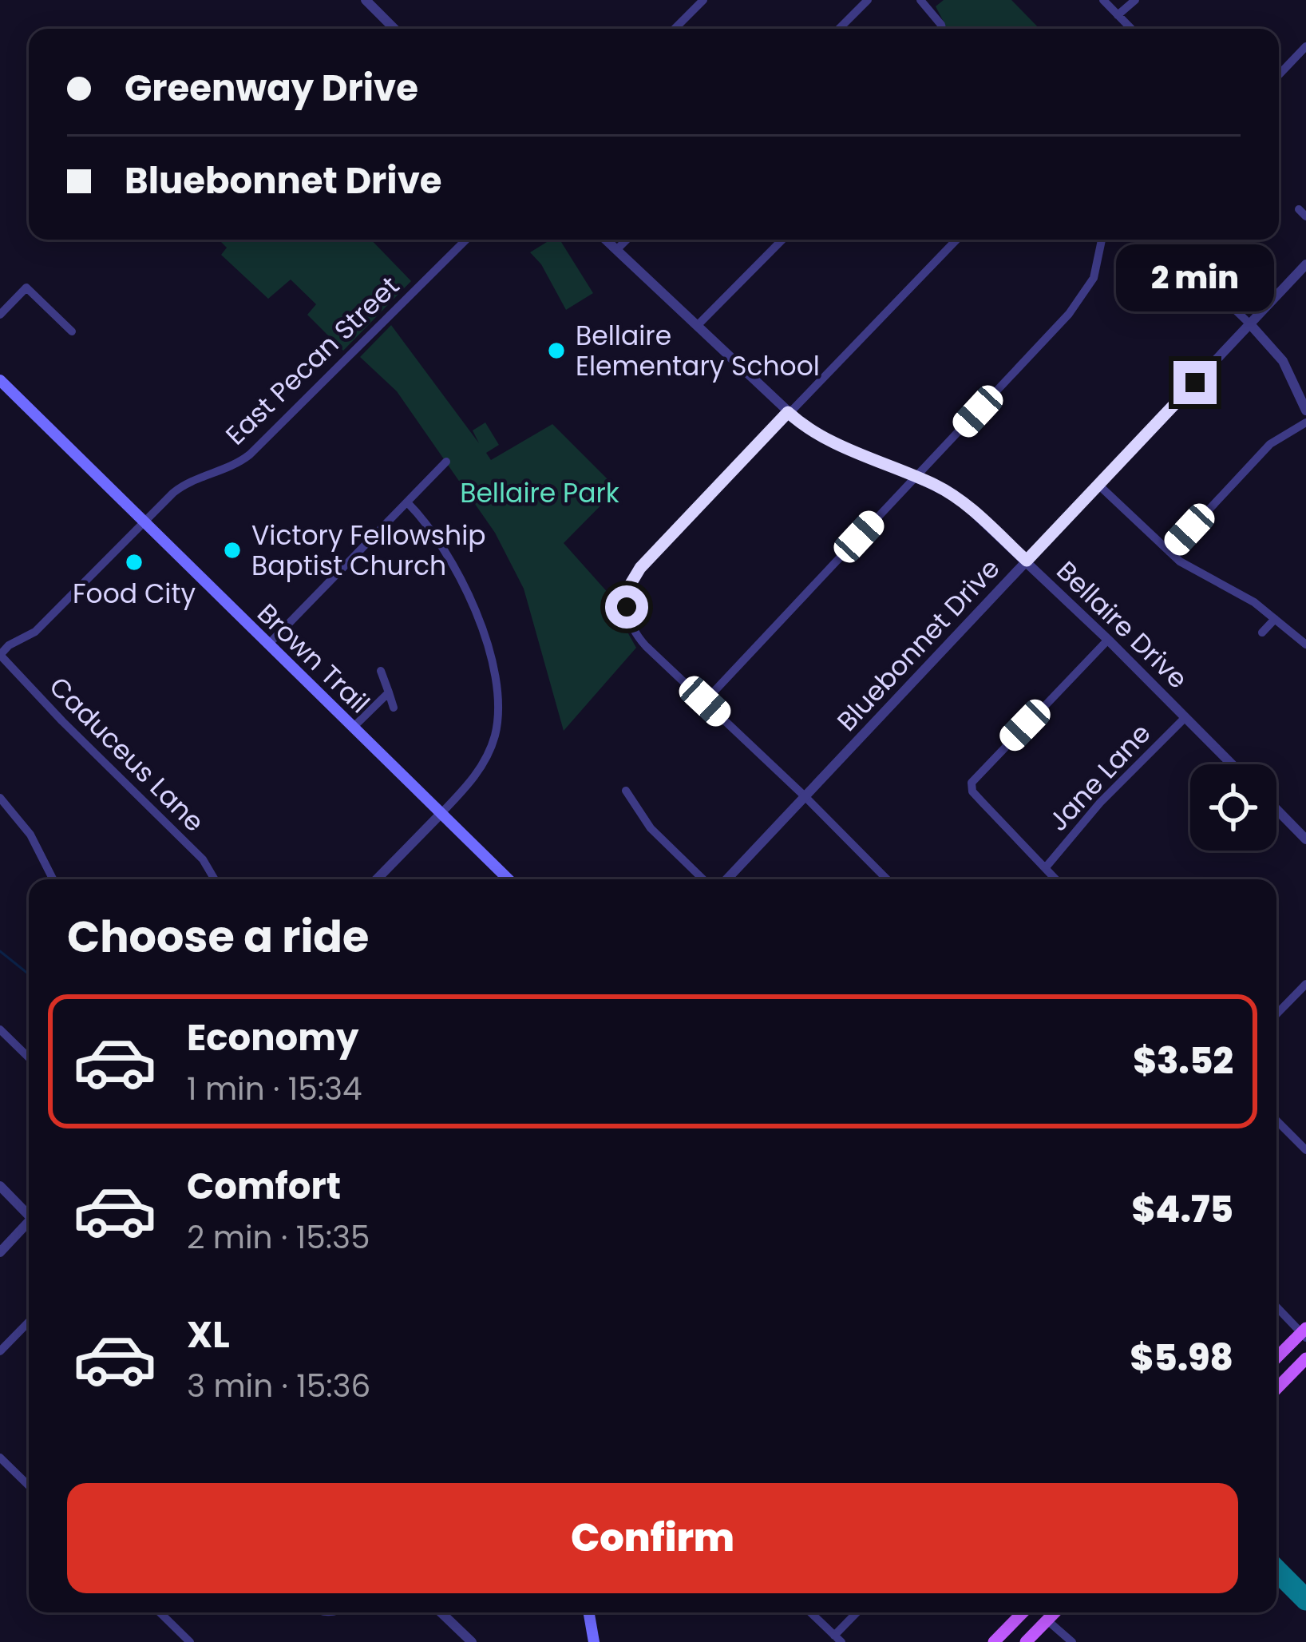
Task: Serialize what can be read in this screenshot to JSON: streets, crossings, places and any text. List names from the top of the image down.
{
  "streets": {
    "main road": ["Brown Trail"],
    "street": [
      "East Pecan Street",
      "Bellaire Drive",
      "Bluebonnet Drive",
      "Caduceus Lane",
      "Jane Lane"
    ]
  },
  "crossings": [
    ["East Pecan Street", "Brown Trail"],
    ["East Pecan Street", "Caduceus Lane"],
    ["Bellaire Drive", "Bluebonnet Drive"],
    ["Bellaire Drive", "Jane Lane"]
  ],
  "parks": ["Bellaire Park"],
  "places": ["Bellaire Elementary School", "Victory Fellowship Baptist Church", "Food City"],
  "page": {
    "banner": ["Greenway Drive", "Bluebonnet Drive"],
    "bubble": "2 min",
    "heading": "Choose a ride",
    "list": [
      {
        "name": "Economy",
        "note": "1 min · 15:34",
        "value": "$3.52"
      },
      {
        "name": "Comfort",
        "note": "2 min · 15:35",
        "value": "$4.75"
      },
      {
        "name": "XL",
        "note": "3 min · 15:36",
        "value": "$5.98"
      }
    ],
    "buttons": "Confirm"
  }
}
